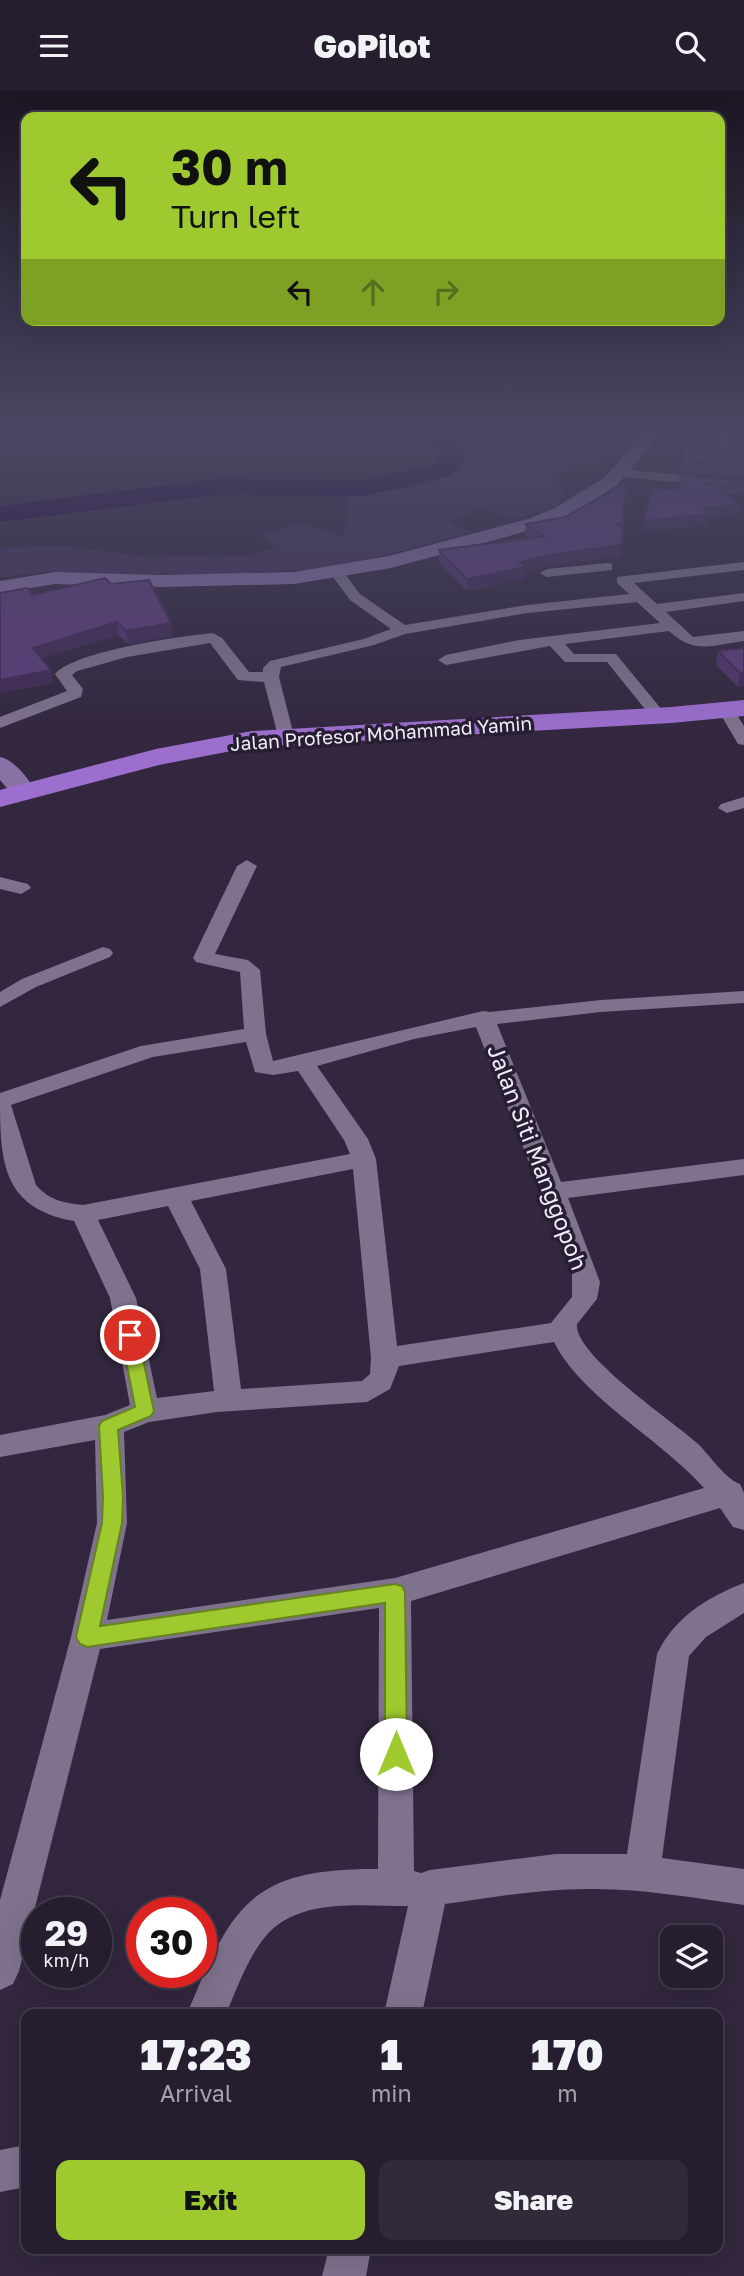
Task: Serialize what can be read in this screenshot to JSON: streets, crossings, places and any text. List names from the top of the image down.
{
  "streets": {
    "highway": ["Jalan Profesor Mohammad Yamin"],
    "street": ["Jalan Siti Manggopoh"]
  },
  "page": {
    "header": "GoPilot",
    "turn": ["30 m", "Turn left"],
    "speed": "29 km/h",
    "limit": "30",
    "eta": [
      "17:23",
      "Arrival",
      "1",
      "min",
      "170",
      "m"
    ],
    "buttons": ["Exit", "Share"]
  }
}
